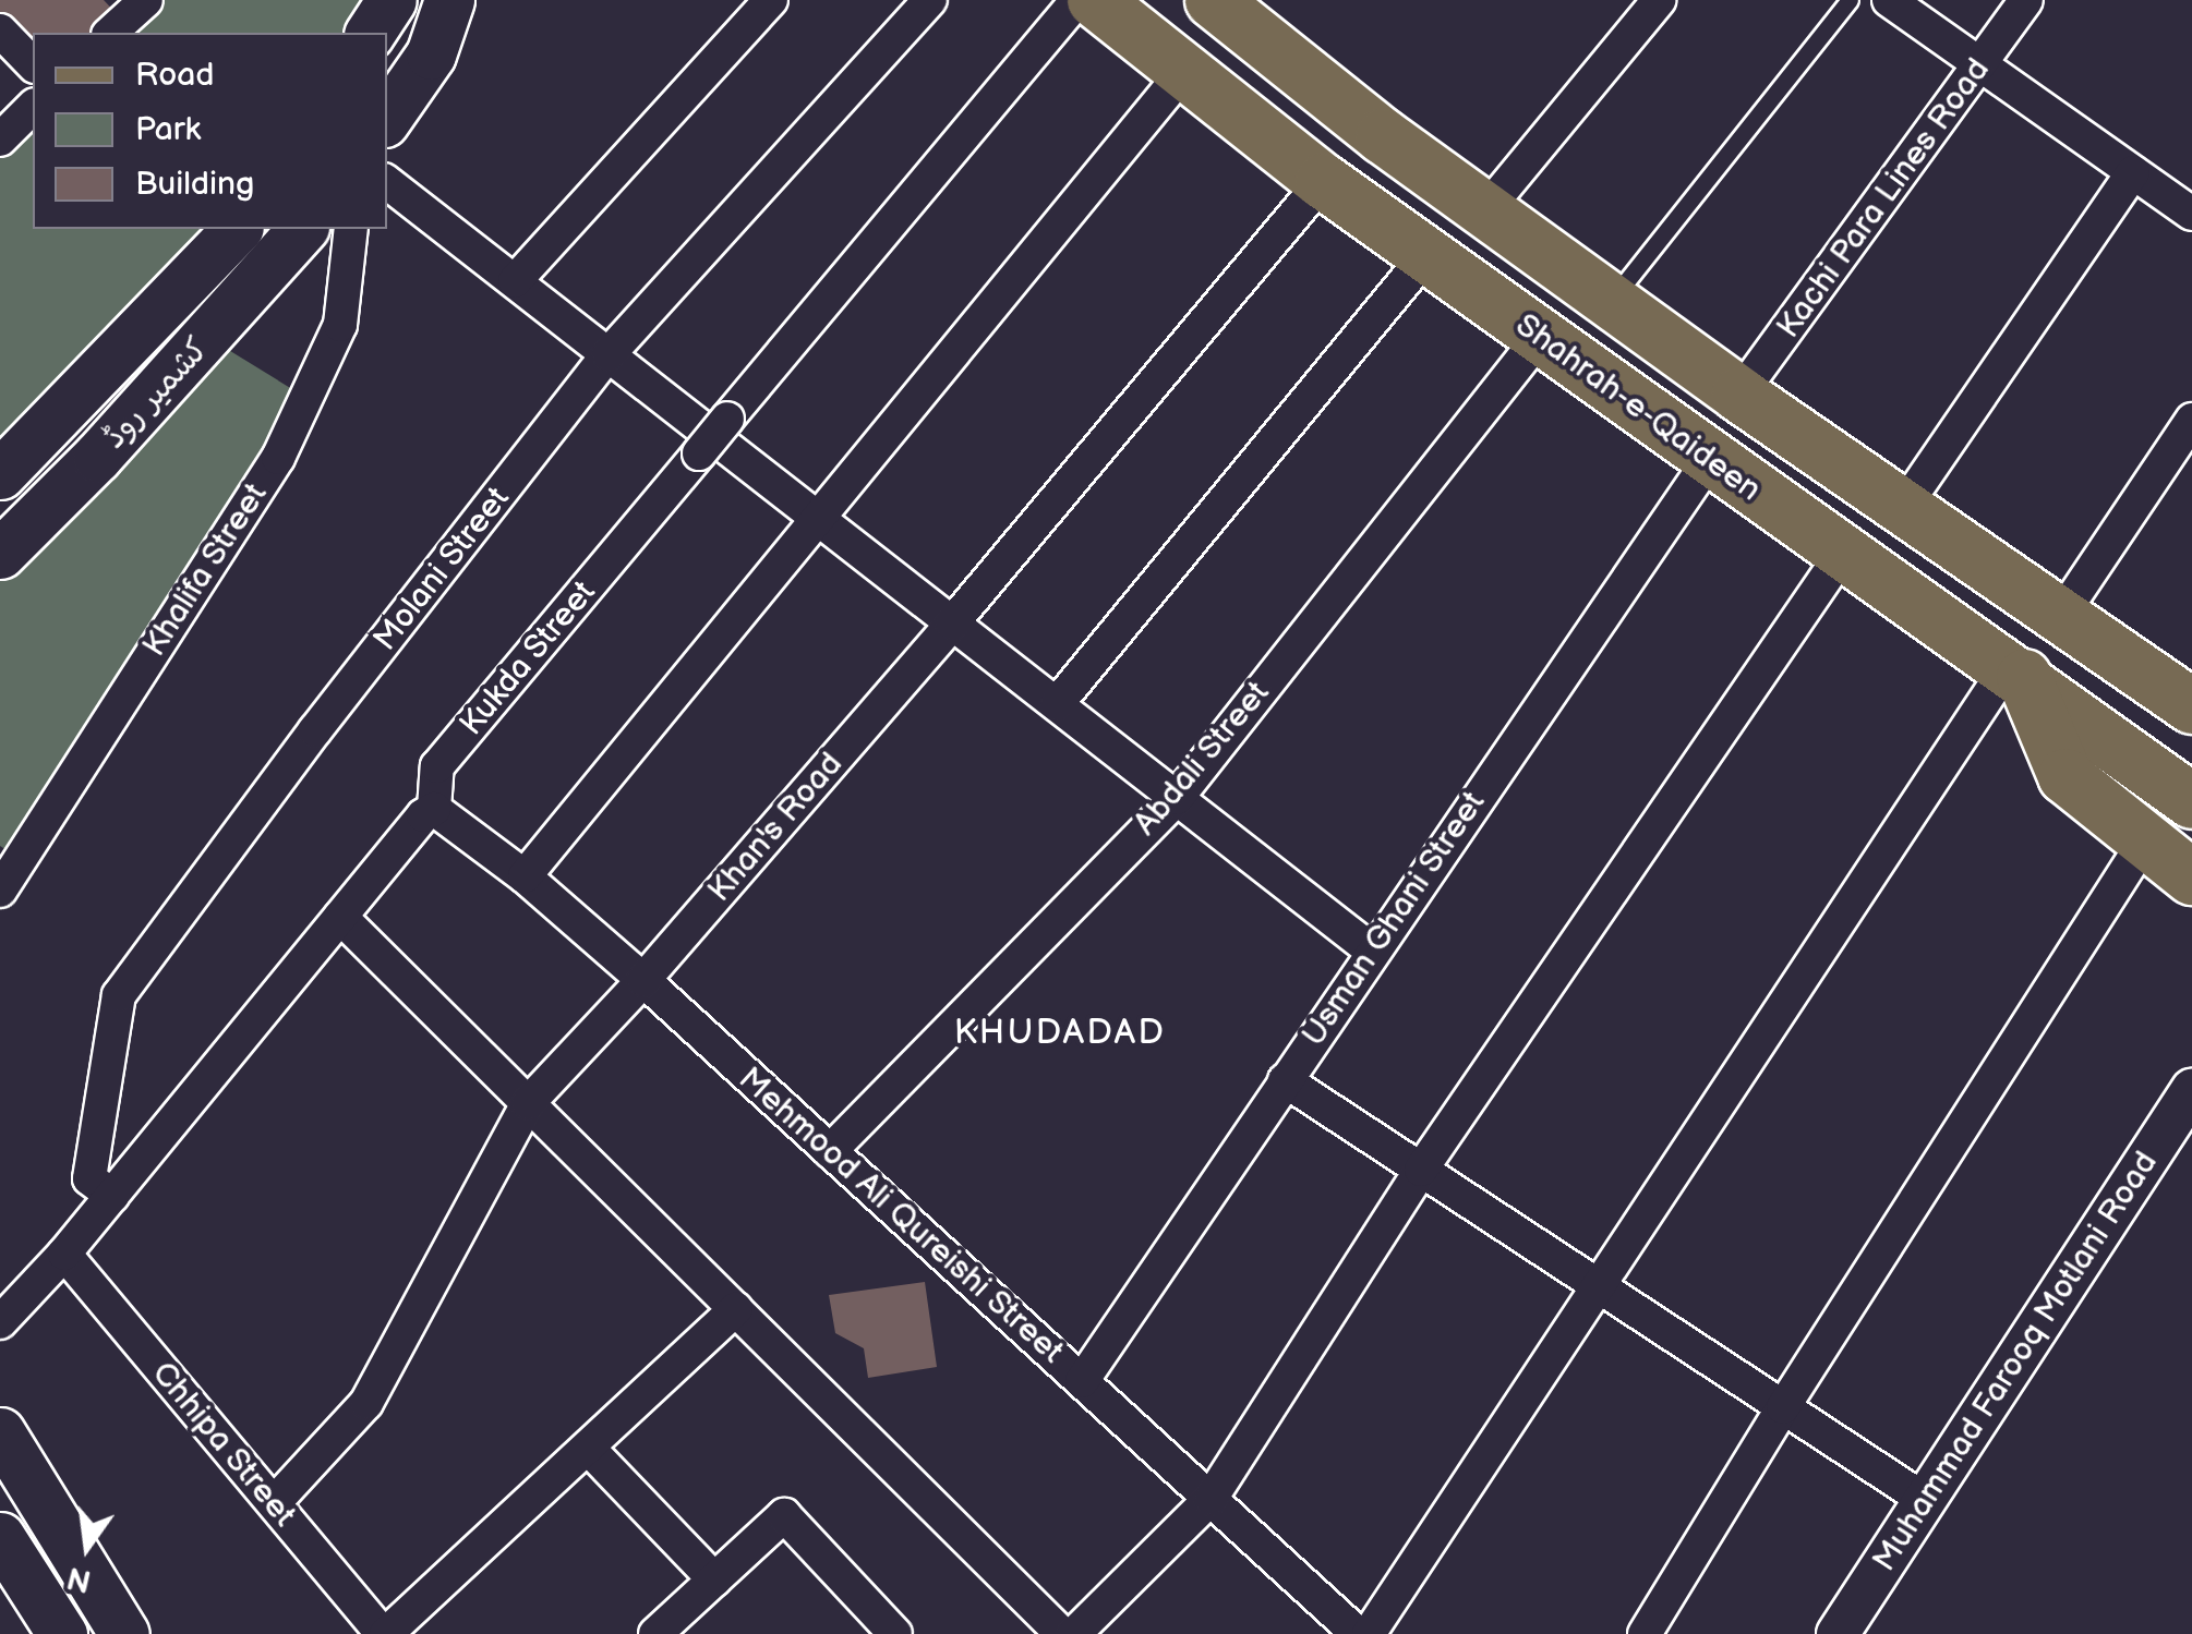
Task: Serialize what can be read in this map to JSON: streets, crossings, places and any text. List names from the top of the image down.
{
  "streets": {
    "main road": ["کشمیر روڈ", "Shahrah-e-Qaideen"],
    "street": [
      "Kachi Para Lines Road",
      "Molani Street",
      "Khalifa Street",
      "Kukda Street",
      "Abdali Street",
      "Khan's Road",
      "Usman Ghani Street",
      "Mehmood Ali Qureishi Street",
      "Muhammad Farooq Motlani Road",
      "Chhipa Street"
    ]
  },
  "crossings": [
    ["Shahrah-e-Qaideen", "Abdali Street"],
    ["Shahrah-e-Qaideen", "Khan's Road"],
    ["Shahrah-e-Qaideen", "Usman Ghani Street"],
    ["Kukda Street", "Mehmood Ali Qureishi Street"],
    ["Abdali Street", "Mehmood Ali Qureishi Street"],
    ["Khan's Road", "Mehmood Ali Qureishi Street"],
    ["Khan's Road", "Chhipa Street"],
    ["Usman Ghani Street", "Mehmood Ali Qureishi Street"]
  ],
  "districts": ["KHUDADAD"],
  "legend": ["Road", "Park", "Building"],
  "north": "bottom"
}
